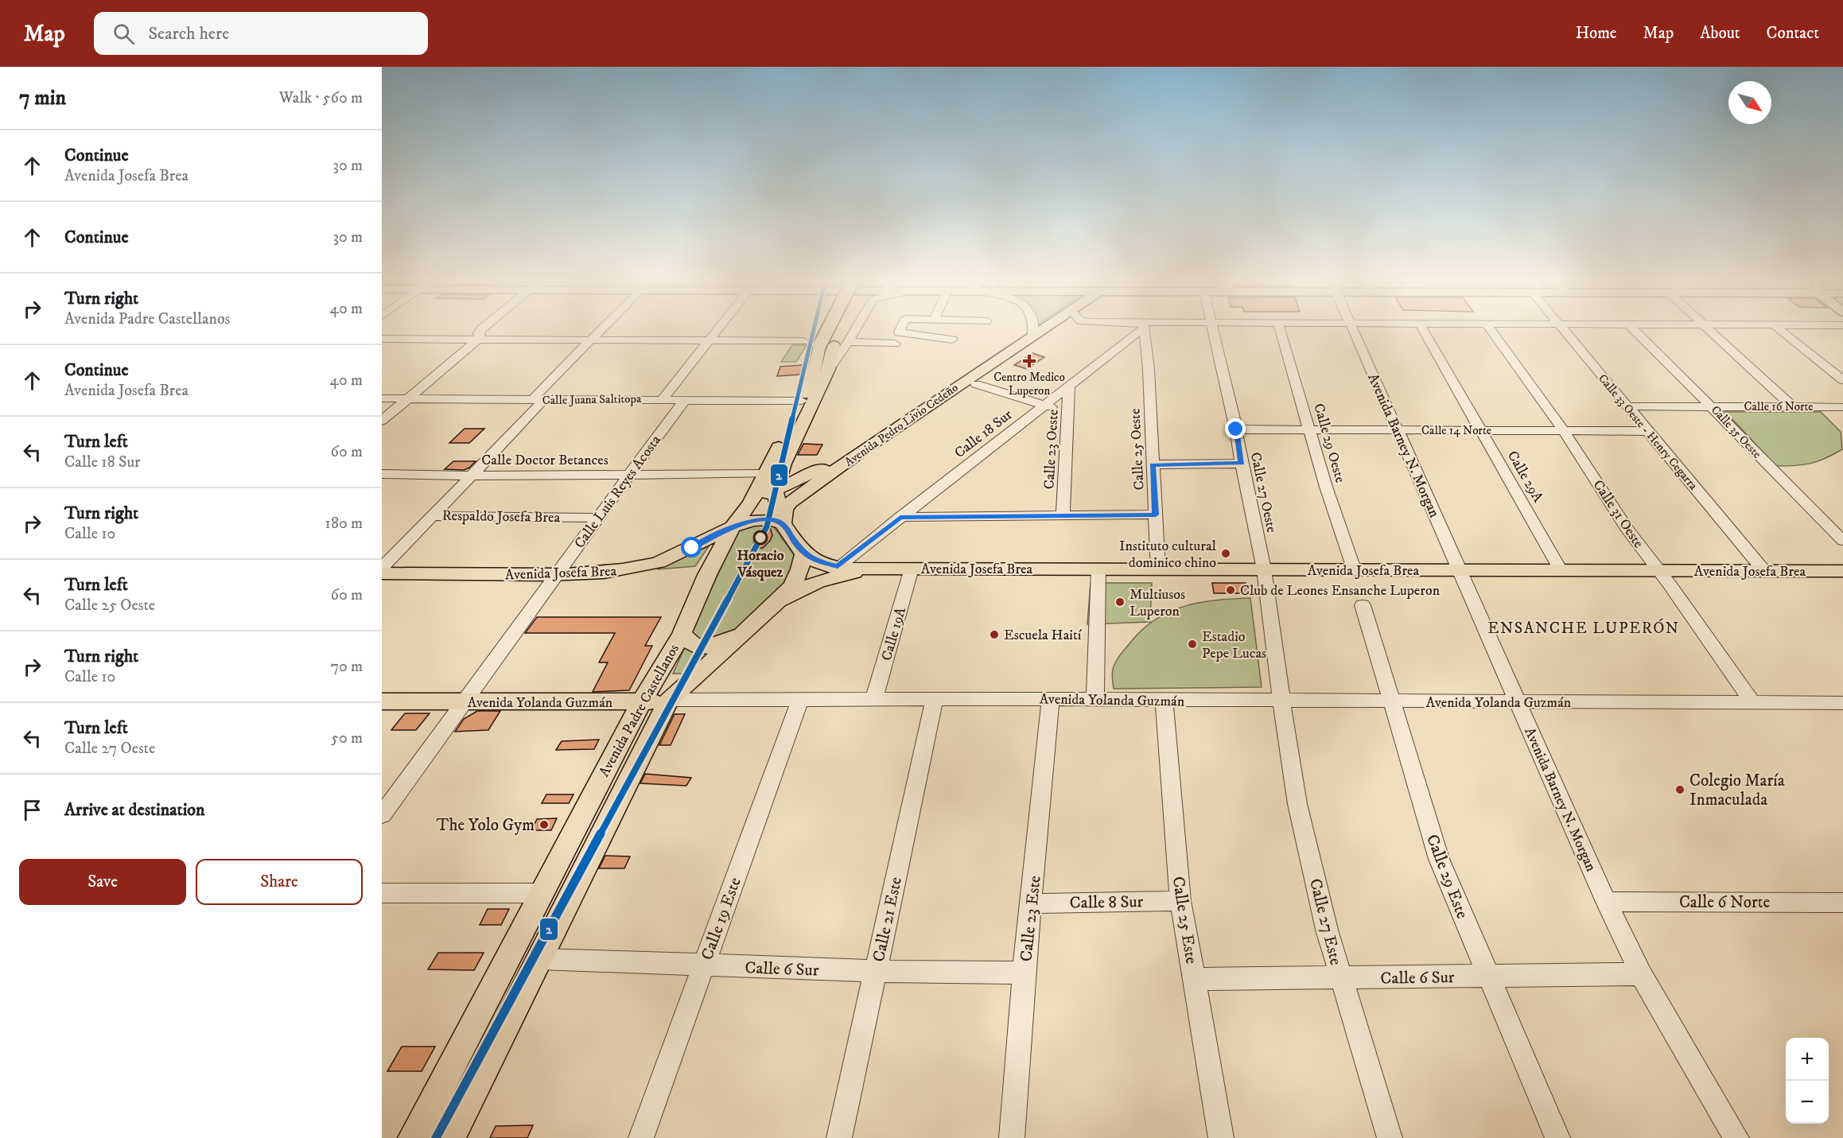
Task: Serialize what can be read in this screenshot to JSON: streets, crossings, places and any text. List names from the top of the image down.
{
  "streets": {
    "main road": [
      "Avenida Pedro Livio Cedeño",
      "Avenida Josefa Brea",
      "Avenida Yolanda Guzmán",
      "Avenida Padre Castellanos"
    ],
    "street": [
      "Calle Juana Saltitopa",
      "Calle 16 Norte",
      "Calle 14 Norte",
      "Calle 33 Oeste - Henry Cegarra",
      "Calle 35 Oeste",
      "Calle 18 Sur",
      "Calle 29 Oeste",
      "Avenida Barney N. Morgan",
      "Calle 23 Oeste",
      "Calle 25 Oeste",
      "Calle Doctor Betances",
      "Calle 29A",
      "Calle Luis Reyes Acosta",
      "Calle 27 Oeste",
      "Calle 31 Oeste",
      "Respaldo Josefa Brea",
      "Calle 19A",
      "Calle 29 Este",
      "Calle 8 Sur",
      "Calle 6 Norte",
      "Calle 19 Este",
      "Calle 23 Este",
      "Calle 21 Este",
      "Calle 25 Este",
      "Calle 27 Este",
      "Calle 6 Sur"
    ]
  },
  "crossings": [
    ["Calle Juana Saltitopa", "Calle Luis Reyes Acosta"],
    ["Calle Juana Saltitopa", "Avenida Padre Castellanos"],
    ["Calle 16 Norte", "Calle 33 Oeste - Henry Cegarra"],
    ["Calle 16 Norte", "Calle 35 Oeste"],
    ["Avenida Pedro Livio Cedeño", "Avenida Josefa Brea"],
    ["Calle 14 Norte", "Calle 33 Oeste - Henry Cegarra"],
    ["Calle 14 Norte", "Calle 29 Oeste"],
    ["Calle 14 Norte", "Avenida Barney N. Morgan"],
    ["Calle 14 Norte", "Calle 29A"],
    ["Calle 14 Norte", "Calle 27 Oeste"],
    ["Calle 14 Norte", "Calle 31 Oeste"],
    ["Calle 33 Oeste - Henry Cegarra", "Avenida Josefa Brea"],
    ["Calle 18 Sur", "Calle 23 Oeste"],
    ["Calle 18 Sur", "Avenida Josefa Brea"],
    ["Calle 29 Oeste", "Avenida Josefa Brea"],
    ["Avenida Barney N. Morgan", "Avenida Josefa Brea"],
    ["Avenida Barney N. Morgan", "Avenida Yolanda Guzmán"],
    ["Avenida Barney N. Morgan", "Calle 6 Norte"],
    ["Avenida Barney N. Morgan", "Calle 6 Sur"],
    ["Calle 25 Oeste", "Avenida Josefa Brea"],
    ["Calle Doctor Betances", "Calle Luis Reyes Acosta"],
    ["Calle Doctor Betances", "Avenida Padre Castellanos"],
    ["Calle 29A", "Avenida Josefa Brea"],
    ["Calle Luis Reyes Acosta", "Respaldo Josefa Brea"],
    ["Calle Luis Reyes Acosta", "Avenida Josefa Brea"],
    ["Calle Luis Reyes Acosta", "Avenida Yolanda Guzmán"],
    ["Calle 27 Oeste", "Avenida Josefa Brea"],
    ["Calle 27 Oeste", "Avenida Yolanda Guzmán"],
    ["Calle 27 Oeste", "Calle 27 Este"],
    ["Calle 31 Oeste", "Avenida Josefa Brea"],
    ["Calle 31 Oeste", "Avenida Yolanda Guzmán"],
    ["Avenida Josefa Brea", "Calle 19A"],
    ["Avenida Josefa Brea", "Avenida Padre Castellanos"],
    ["Calle 19A", "Avenida Yolanda Guzmán"],
    ["Avenida Yolanda Guzmán", "Avenida Padre Castellanos"],
    ["Avenida Yolanda Guzmán", "Calle 29 Este"],
    ["Avenida Yolanda Guzmán", "Calle 19 Este"],
    ["Avenida Yolanda Guzmán", "Calle 23 Este"],
    ["Avenida Yolanda Guzmán", "Calle 21 Este"],
    ["Avenida Yolanda Guzmán", "Calle 25 Este"],
    ["Avenida Yolanda Guzmán", "Calle 27 Este"],
    ["Avenida Padre Castellanos", "Calle 6 Sur"],
    ["Calle 29 Este", "Calle 6 Sur"],
    ["Calle 8 Sur", "Calle 23 Este"],
    ["Calle 8 Sur", "Calle 25 Este"],
    ["Calle 19 Este", "Calle 6 Sur"],
    ["Calle 23 Este", "Calle 6 Sur"],
    ["Calle 21 Este", "Calle 6 Sur"],
    ["Calle 25 Este", "Calle 6 Sur"],
    ["Calle 27 Este", "Calle 6 Sur"]
  ],
  "districts": ["ENSANCHE LUPERÓN"],
  "places": {
    "health": ["Centro Medico Luperon"],
    "other": [
      "Horacio Vásquez",
      "Instituto cultural dominico chino",
      "Club de Leones Ensanche Luperon",
      "Multiusos Luperon",
      "Escuela Haití",
      "Estadio Pepe Lucas",
      "Colegio María Inmaculada",
      "The Yolo Gym"
    ]
  },
  "lines": ["transit line 2"],
  "north": "bottom right",
  "page": {
    "header": "Map",
    "search": "Search here",
    "nav": [
      "Home",
      "Map",
      "About",
      "Contact"
    ],
    "heading": ["7 min", "Walk · 560 m"],
    "list": [
      ["Continue", "Avenida Josefa Brea", "30 m"],
      ["Continue", "30 m"],
      ["Turn right", "Avenida Padre Castellanos", "40 m"],
      ["Continue", "Avenida Josefa Brea", "40 m"],
      ["Turn left", "Calle 18 Sur", "60 m"],
      ["Turn right", "Calle 10", "180 m"],
      ["Turn left", "Calle 25 Oeste", "60 m"],
      ["Turn right", "Calle 10", "70 m"],
      ["Turn left", "Calle 27 Oeste", "50 m"],
      "Arrive at destination"
    ],
    "buttons": ["Save", "Share"],
    "map_buttons": ["+", "−"]
  }
}
